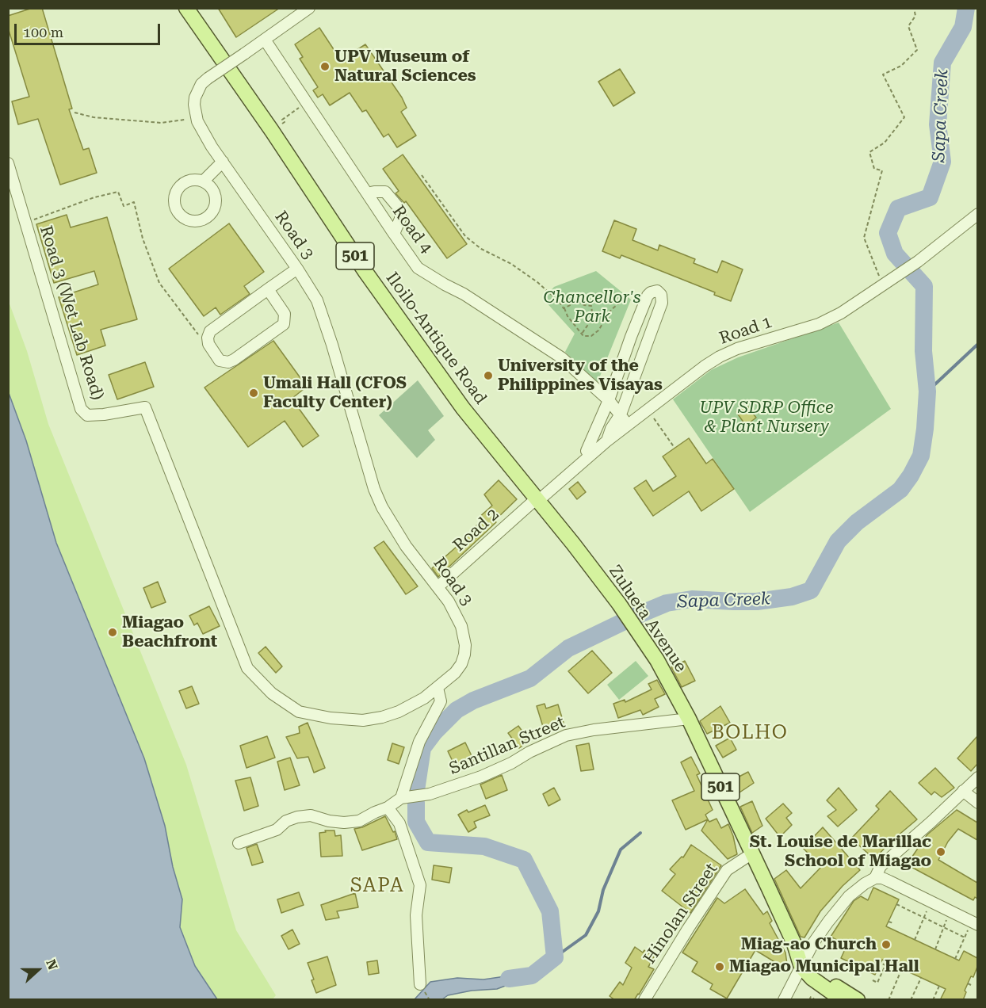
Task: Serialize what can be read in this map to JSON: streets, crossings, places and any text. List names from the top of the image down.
{
  "streets": {
    "main road": ["501", "Iloilo-Antique Road", "Zulueta Avenue"],
    "street": [
      "Road 4",
      "Road 3",
      "Road 3 (Wet Lab Road)",
      "Road 1",
      "Road 2",
      "Santillan Street",
      "Hinolan Street"
    ]
  },
  "crossings": [
    ["Road 4", "Road 3"],
    ["Road 4", "Road 1"],
    ["Road 3", "Road 3 (Wet Lab Road)"],
    ["Road 3", "Road 2"],
    ["Road 1", "Iloilo-Antique Road"],
    ["Road 1", "Road 2"],
    ["Road 1", "Zulueta Avenue"],
    ["Iloilo-Antique Road", "Road 2"],
    ["Iloilo-Antique Road", "Zulueta Avenue"],
    ["Road 2", "Zulueta Avenue"],
    ["Zulueta Avenue", "Santillan Street"],
    ["Zulueta Avenue", "Hinolan Street"]
  ],
  "districts": ["BOLHO", "SAPA"],
  "water": ["Sapa Creek"],
  "parks": ["Chancellor's Park", "UPV SDRP Office & Plant Nursery"],
  "places": [
    "UPV Museum of Natural Sciences",
    "University of the Philippines Visayas",
    "Umali Hall (CFOS Faculty Center)",
    "Miagao Beachfront",
    "St. Louise de Marillac School of Miagao",
    "Miag-ao Church",
    "Miagao Municipal Hall"
  ],
  "scale_bar": "100 m",
  "north": "right"
}
